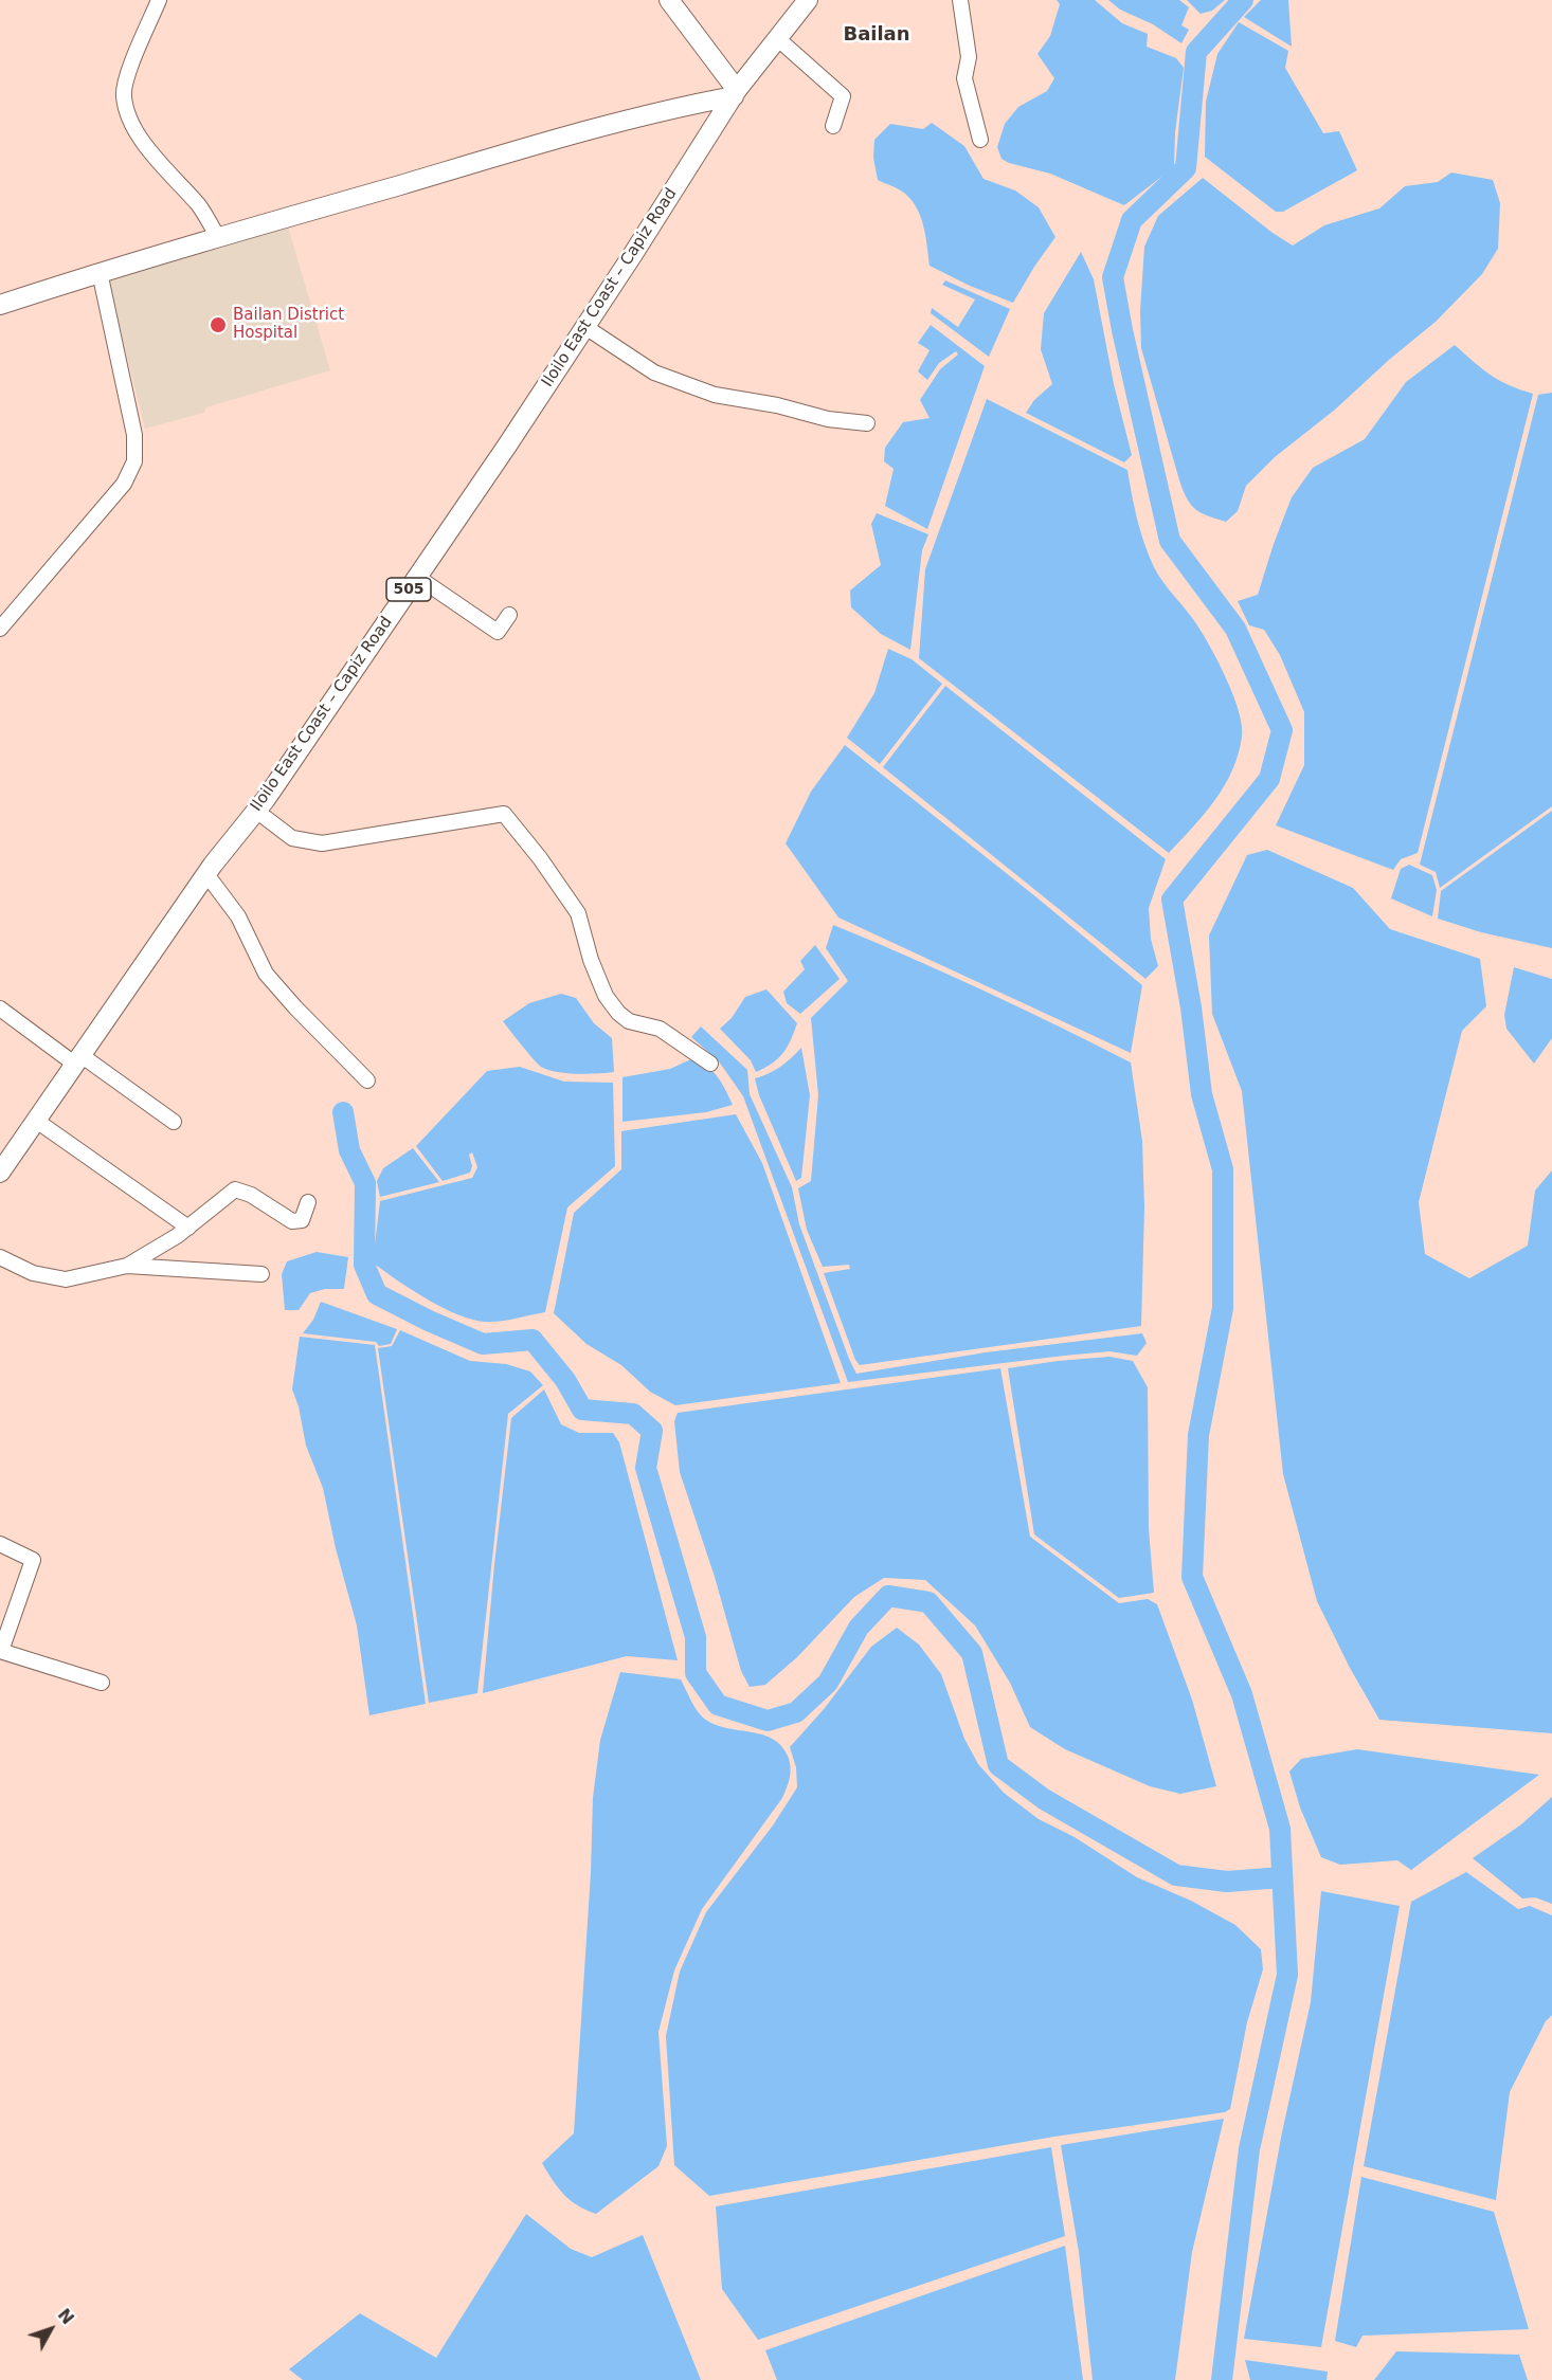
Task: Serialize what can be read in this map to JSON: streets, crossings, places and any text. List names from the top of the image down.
{
  "streets": {
    "main road": ["Iloilo East Coast – Capiz Road", "505"]
  },
  "districts": ["Bailan"],
  "places": ["Bailan District Hospital"],
  "north": "top right"
}
